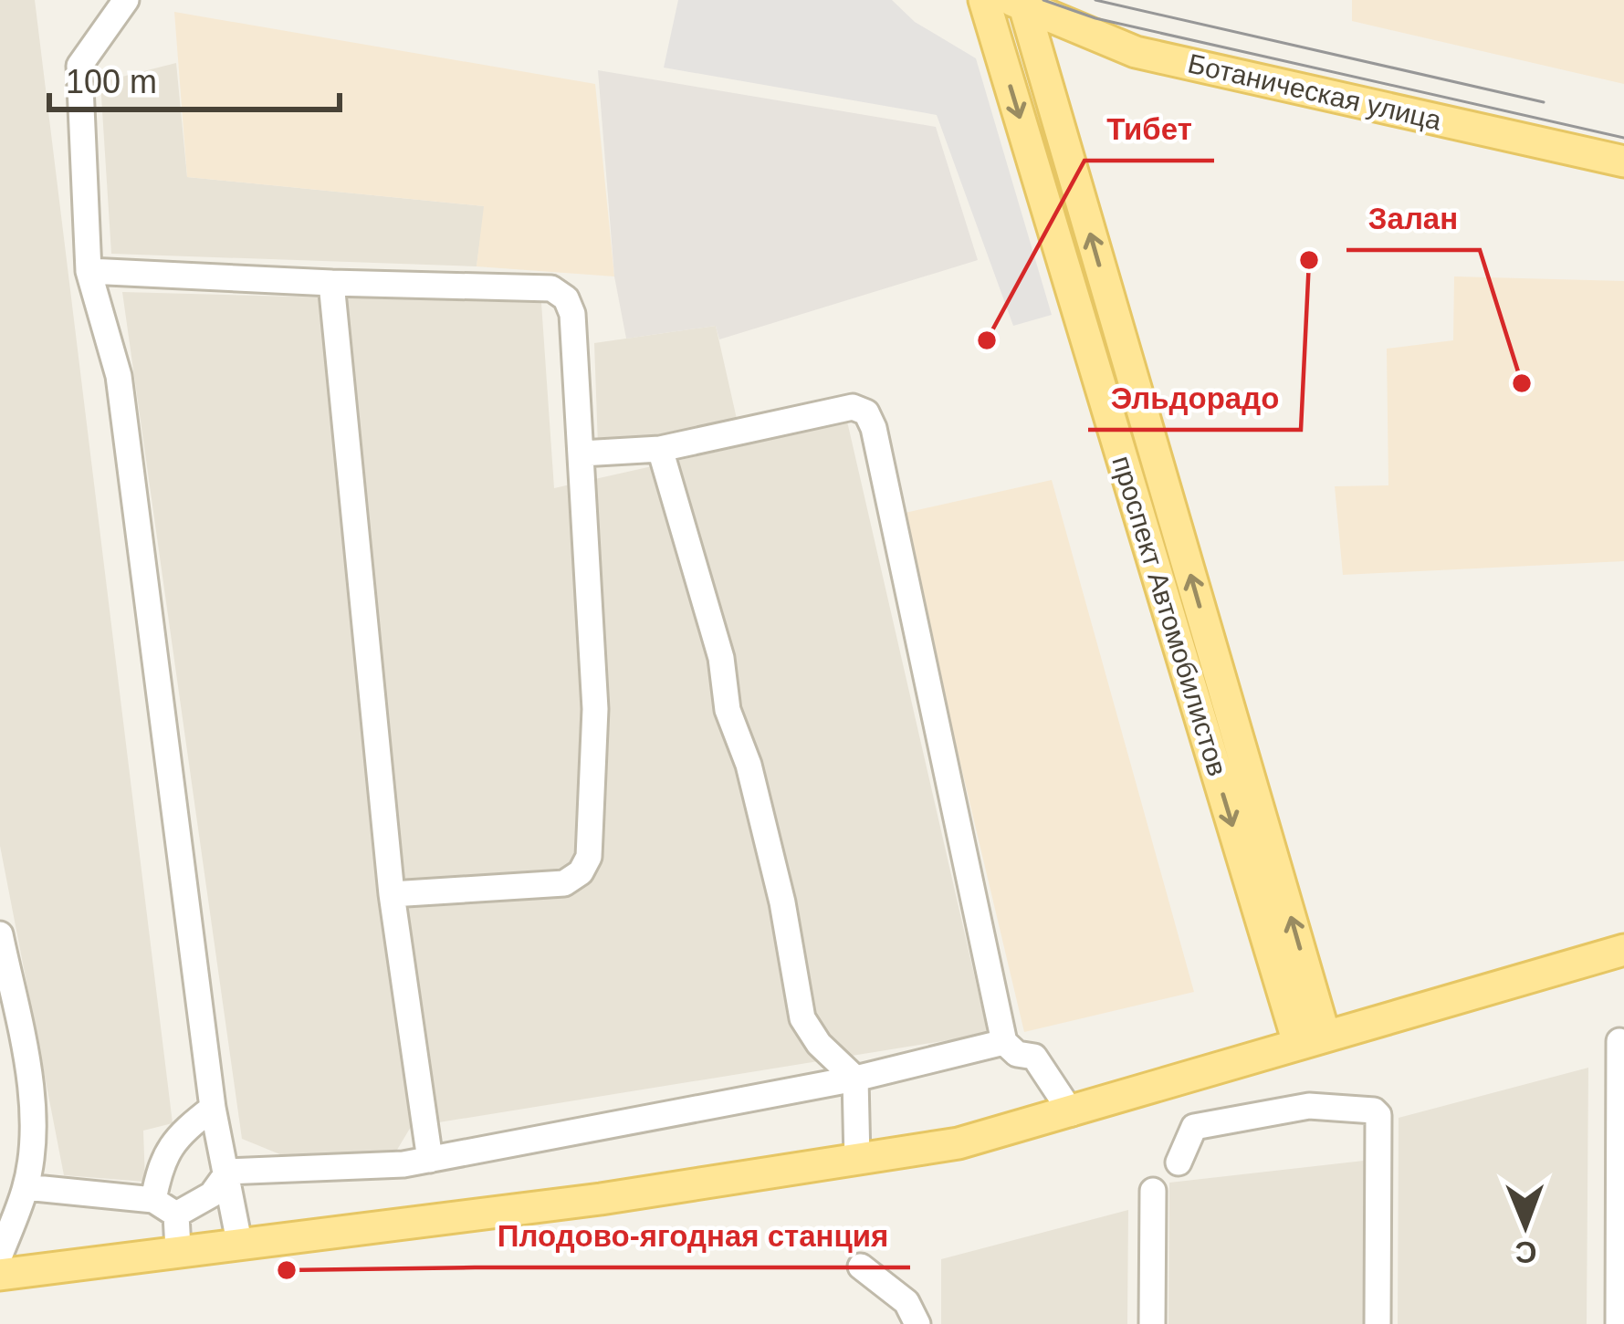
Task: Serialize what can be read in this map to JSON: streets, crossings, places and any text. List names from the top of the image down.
{
  "streets": {
    "main road": ["Ботаническая улица", "проспект Автомобилистов"]
  },
  "crossings": [
    ["Ботаническая улица", "проспект Автомобилистов"]
  ],
  "places": [
    "Эльдорадо",
    "Тибет",
    "Залан",
    "Плодово-ягодная станция"
  ],
  "scale_bar": "100 m",
  "north": "bottom"
}
